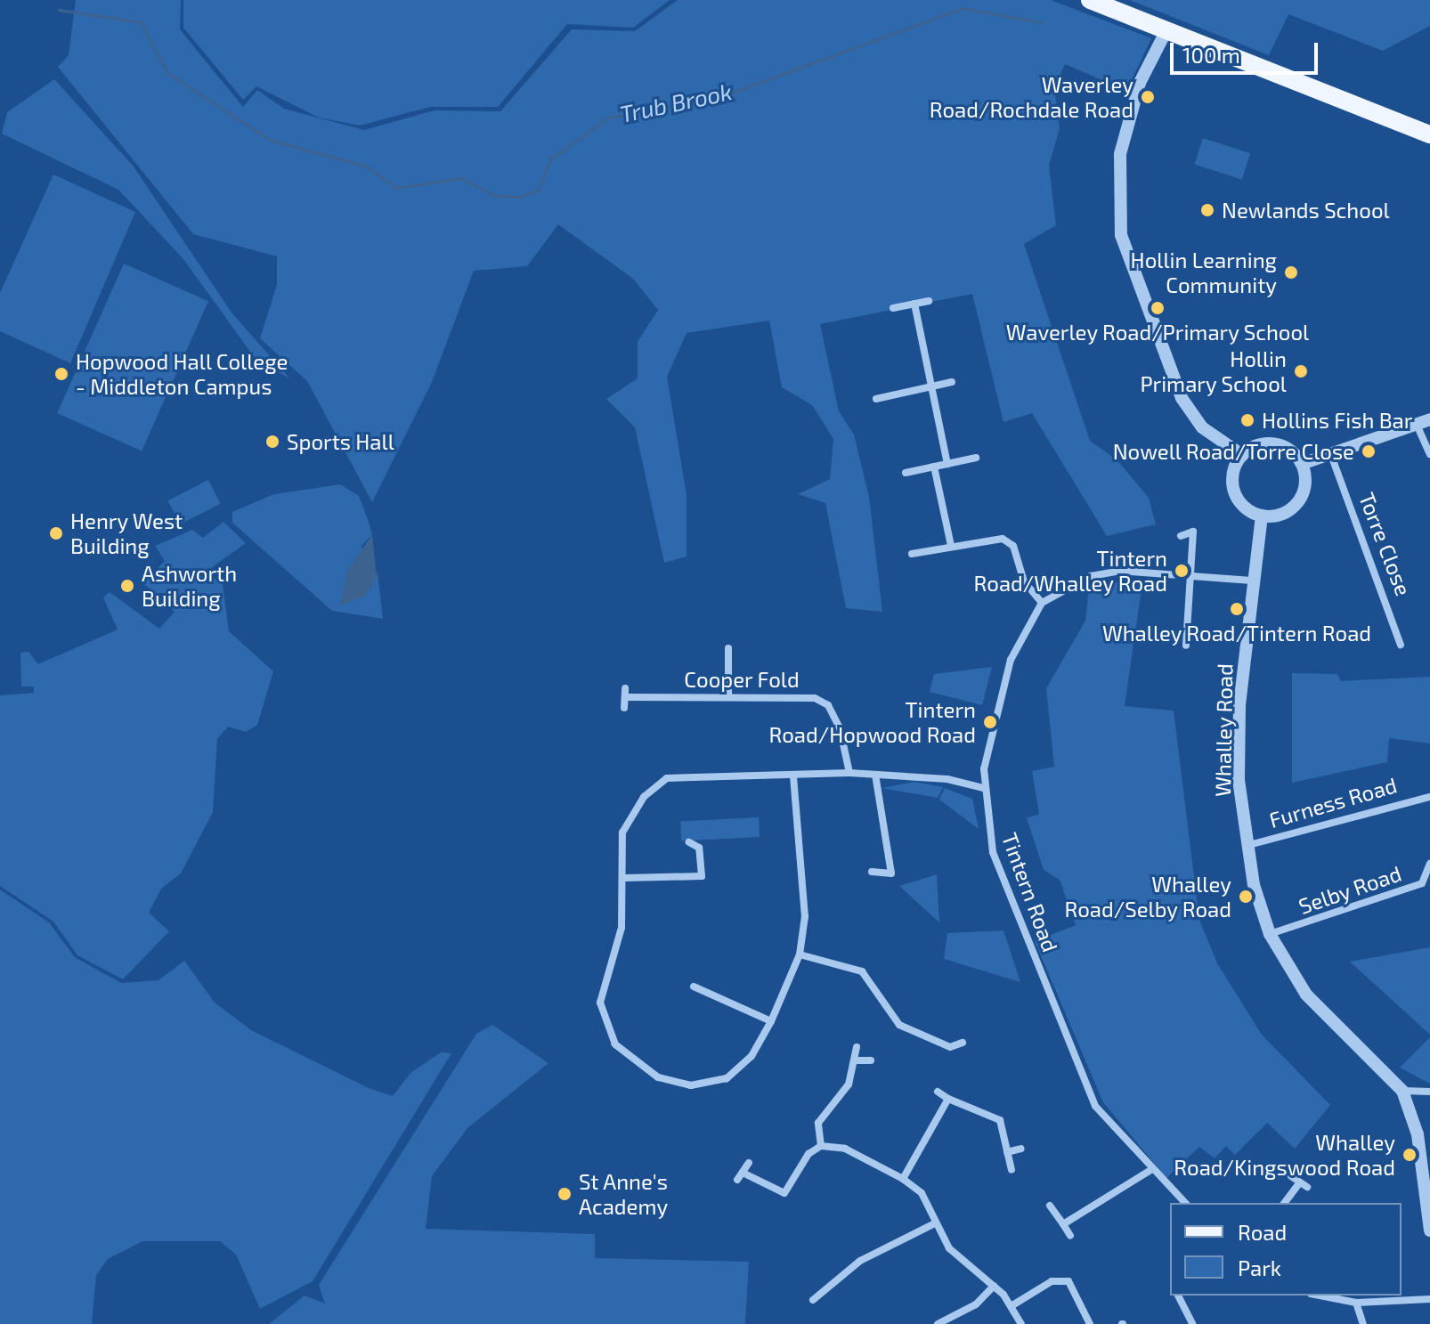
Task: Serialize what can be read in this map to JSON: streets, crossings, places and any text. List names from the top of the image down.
{
  "streets": {
    "street": [
      "Torre Close",
      "Cooper Fold",
      "Whalley Road",
      "Furness Road",
      "Selby Road",
      "Tintern Road"
    ]
  },
  "crossings": [
    ["Whalley Road", "Furness Road"],
    ["Whalley Road", "Selby Road"]
  ],
  "water": ["Trub Brook"],
  "places": [
    "Waverley Road/Rochdale Road",
    "Newlands School",
    "Hollin Learning Community",
    "Waverley Road/Primary School",
    "Hollin Primary School",
    "Hopwood Hall College - Middleton Campus",
    "Hollins Fish Bar",
    "Sports Hall",
    "Nowell Road/Torre Close",
    "Henry West Building",
    "Tintern Road/Whalley Road",
    "Ashworth Building",
    "Whalley Road/Tintern Road",
    "Tintern Road/Hopwood Road",
    "Whalley Road/Selby Road",
    "Whalley Road/Kingswood Road",
    "St Anne's Academy"
  ],
  "legend": ["Road", "Park"],
  "scale_bar": "100 m"
}
